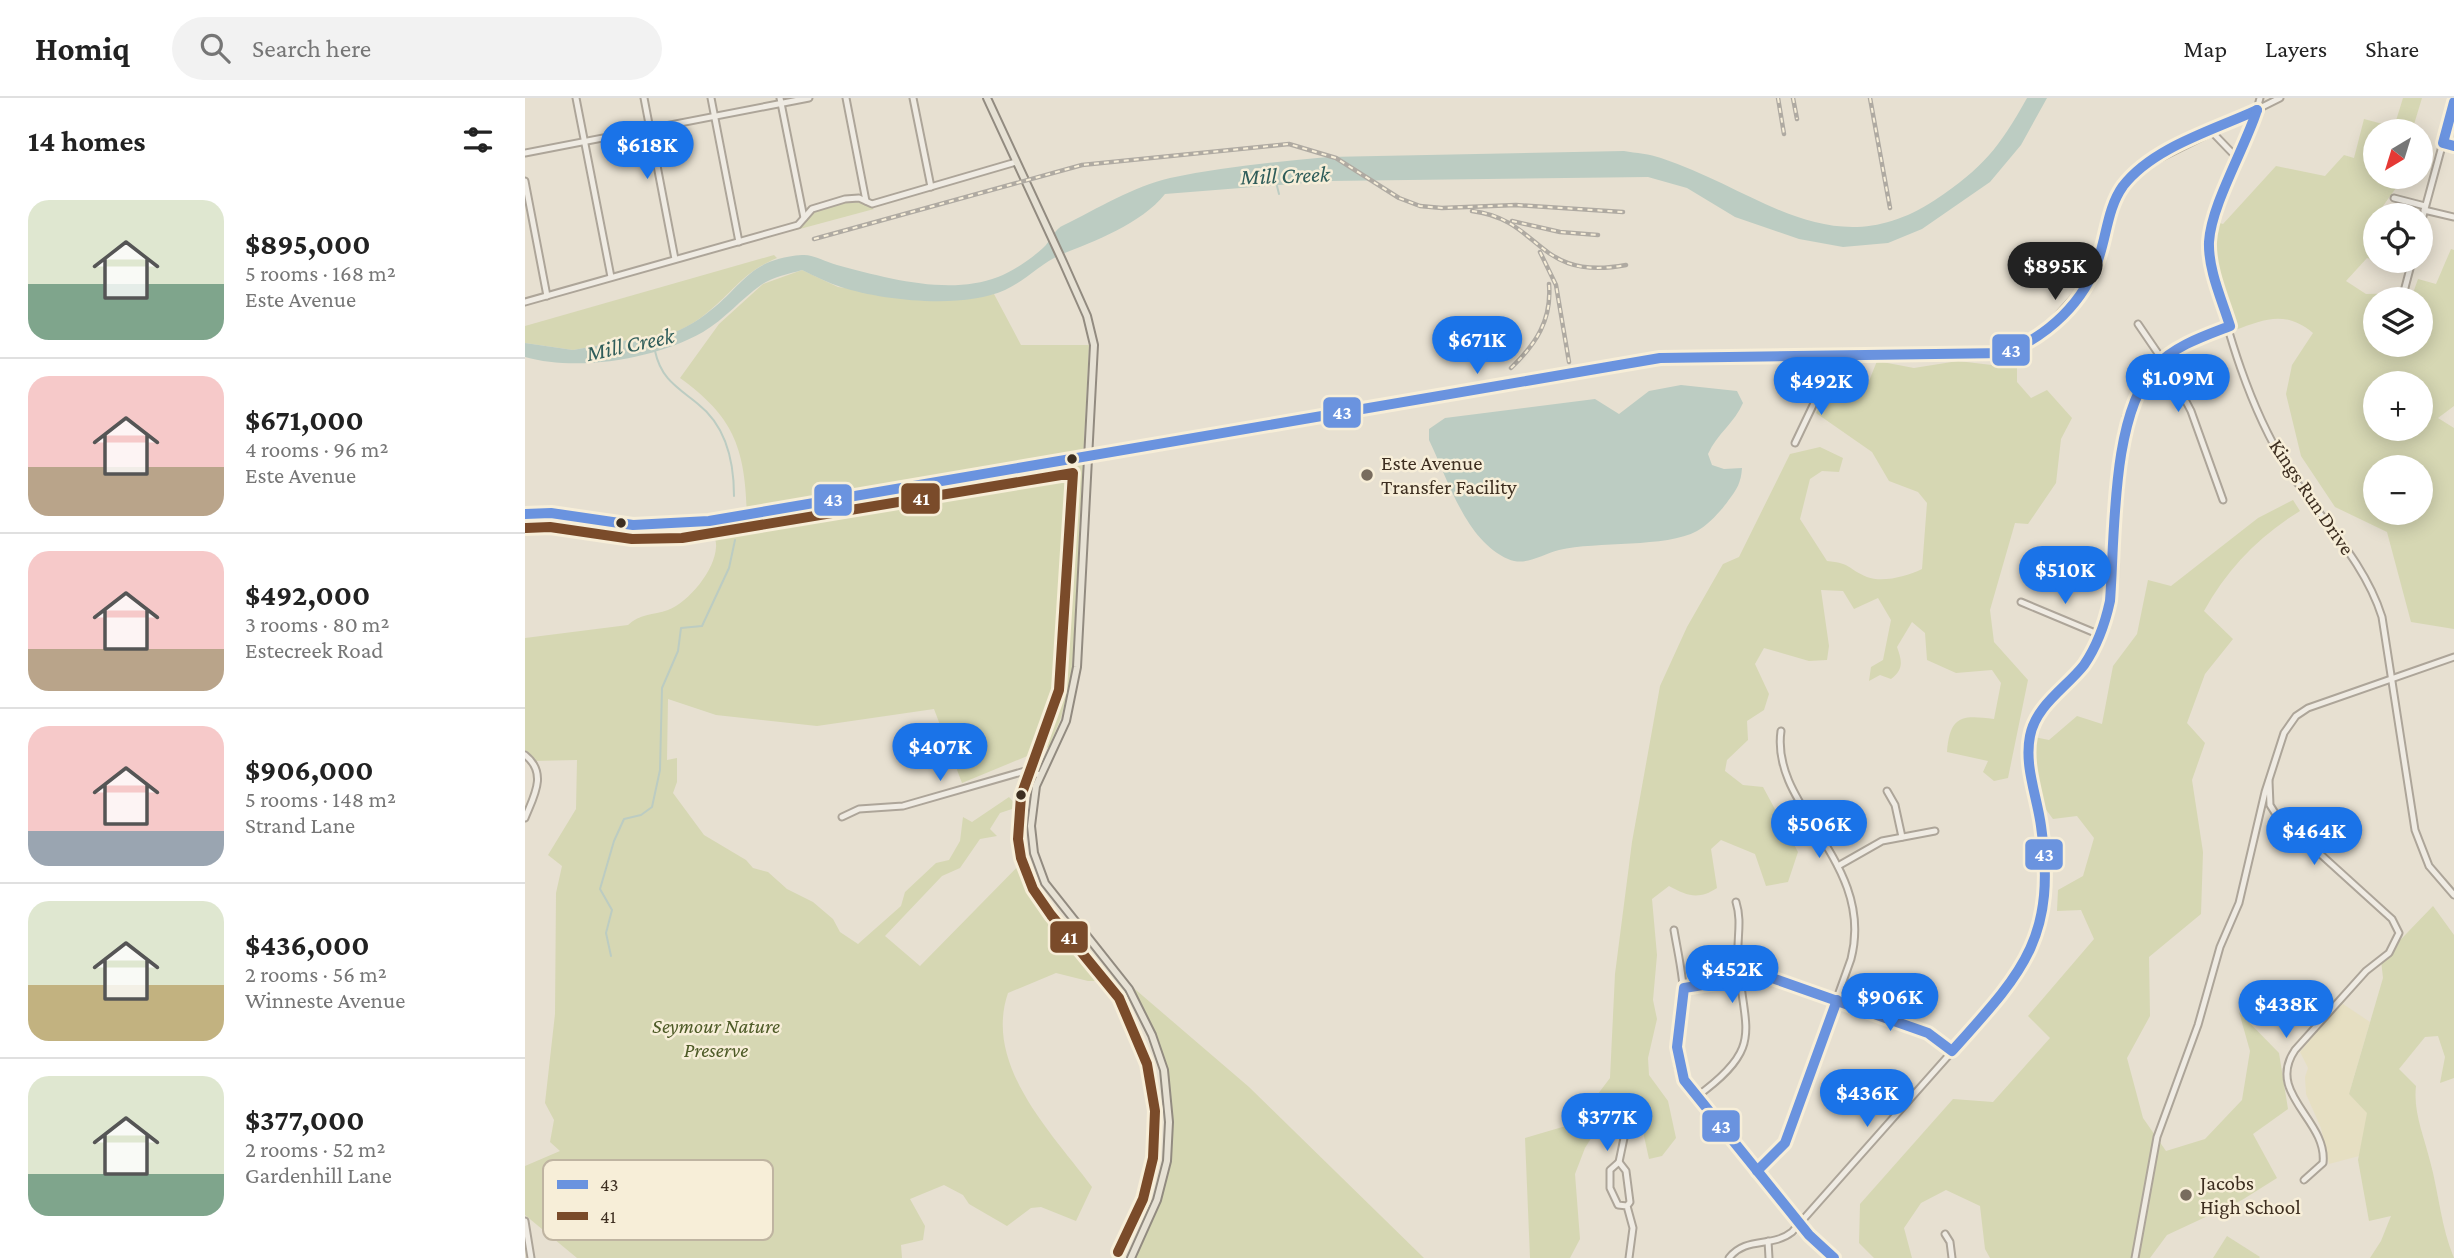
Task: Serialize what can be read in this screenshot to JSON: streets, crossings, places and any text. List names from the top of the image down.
{
  "streets": {
    "street": ["Kings Run Drive"]
  },
  "water": ["Mill Creek"],
  "parks": ["Seymour Nature Preserve"],
  "places": ["Este Avenue Transfer Facility", "Jacobs High School"],
  "lines": ["transit line 43", "transit line 41"],
  "legend": ["43", "41"],
  "north": "bottom left",
  "page": {
    "header": "Homiq",
    "search": "Search here",
    "nav": ["Map", "Layers", "Share"],
    "heading": "14 homes",
    "map_buttons": ["+", "−"],
    "price": [
      "$618K",
      "$895K",
      "$671K",
      "$1.09M",
      "$492K",
      "$510K",
      "$407K",
      "$506K",
      "$464K",
      "$452K",
      "$906K",
      "$438K",
      "$436K",
      "$377K"
    ],
    "list": [
      {
        "name": "$895,000",
        "note": "5 rooms · 168 m² · Este Avenue"
      },
      {
        "name": "$671,000",
        "note": "4 rooms · 96 m² · Este Avenue"
      },
      {
        "name": "$492,000",
        "note": "3 rooms · 80 m² · Estecreek Road"
      },
      {
        "name": "$906,000",
        "note": "5 rooms · 148 m² · Strand Lane"
      },
      {
        "name": "$436,000",
        "note": "2 rooms · 56 m² · Winneste Avenue"
      },
      {
        "name": "$377,000",
        "note": "2 rooms · 52 m² · Gardenhill Lane"
      }
    ]
  }
}
